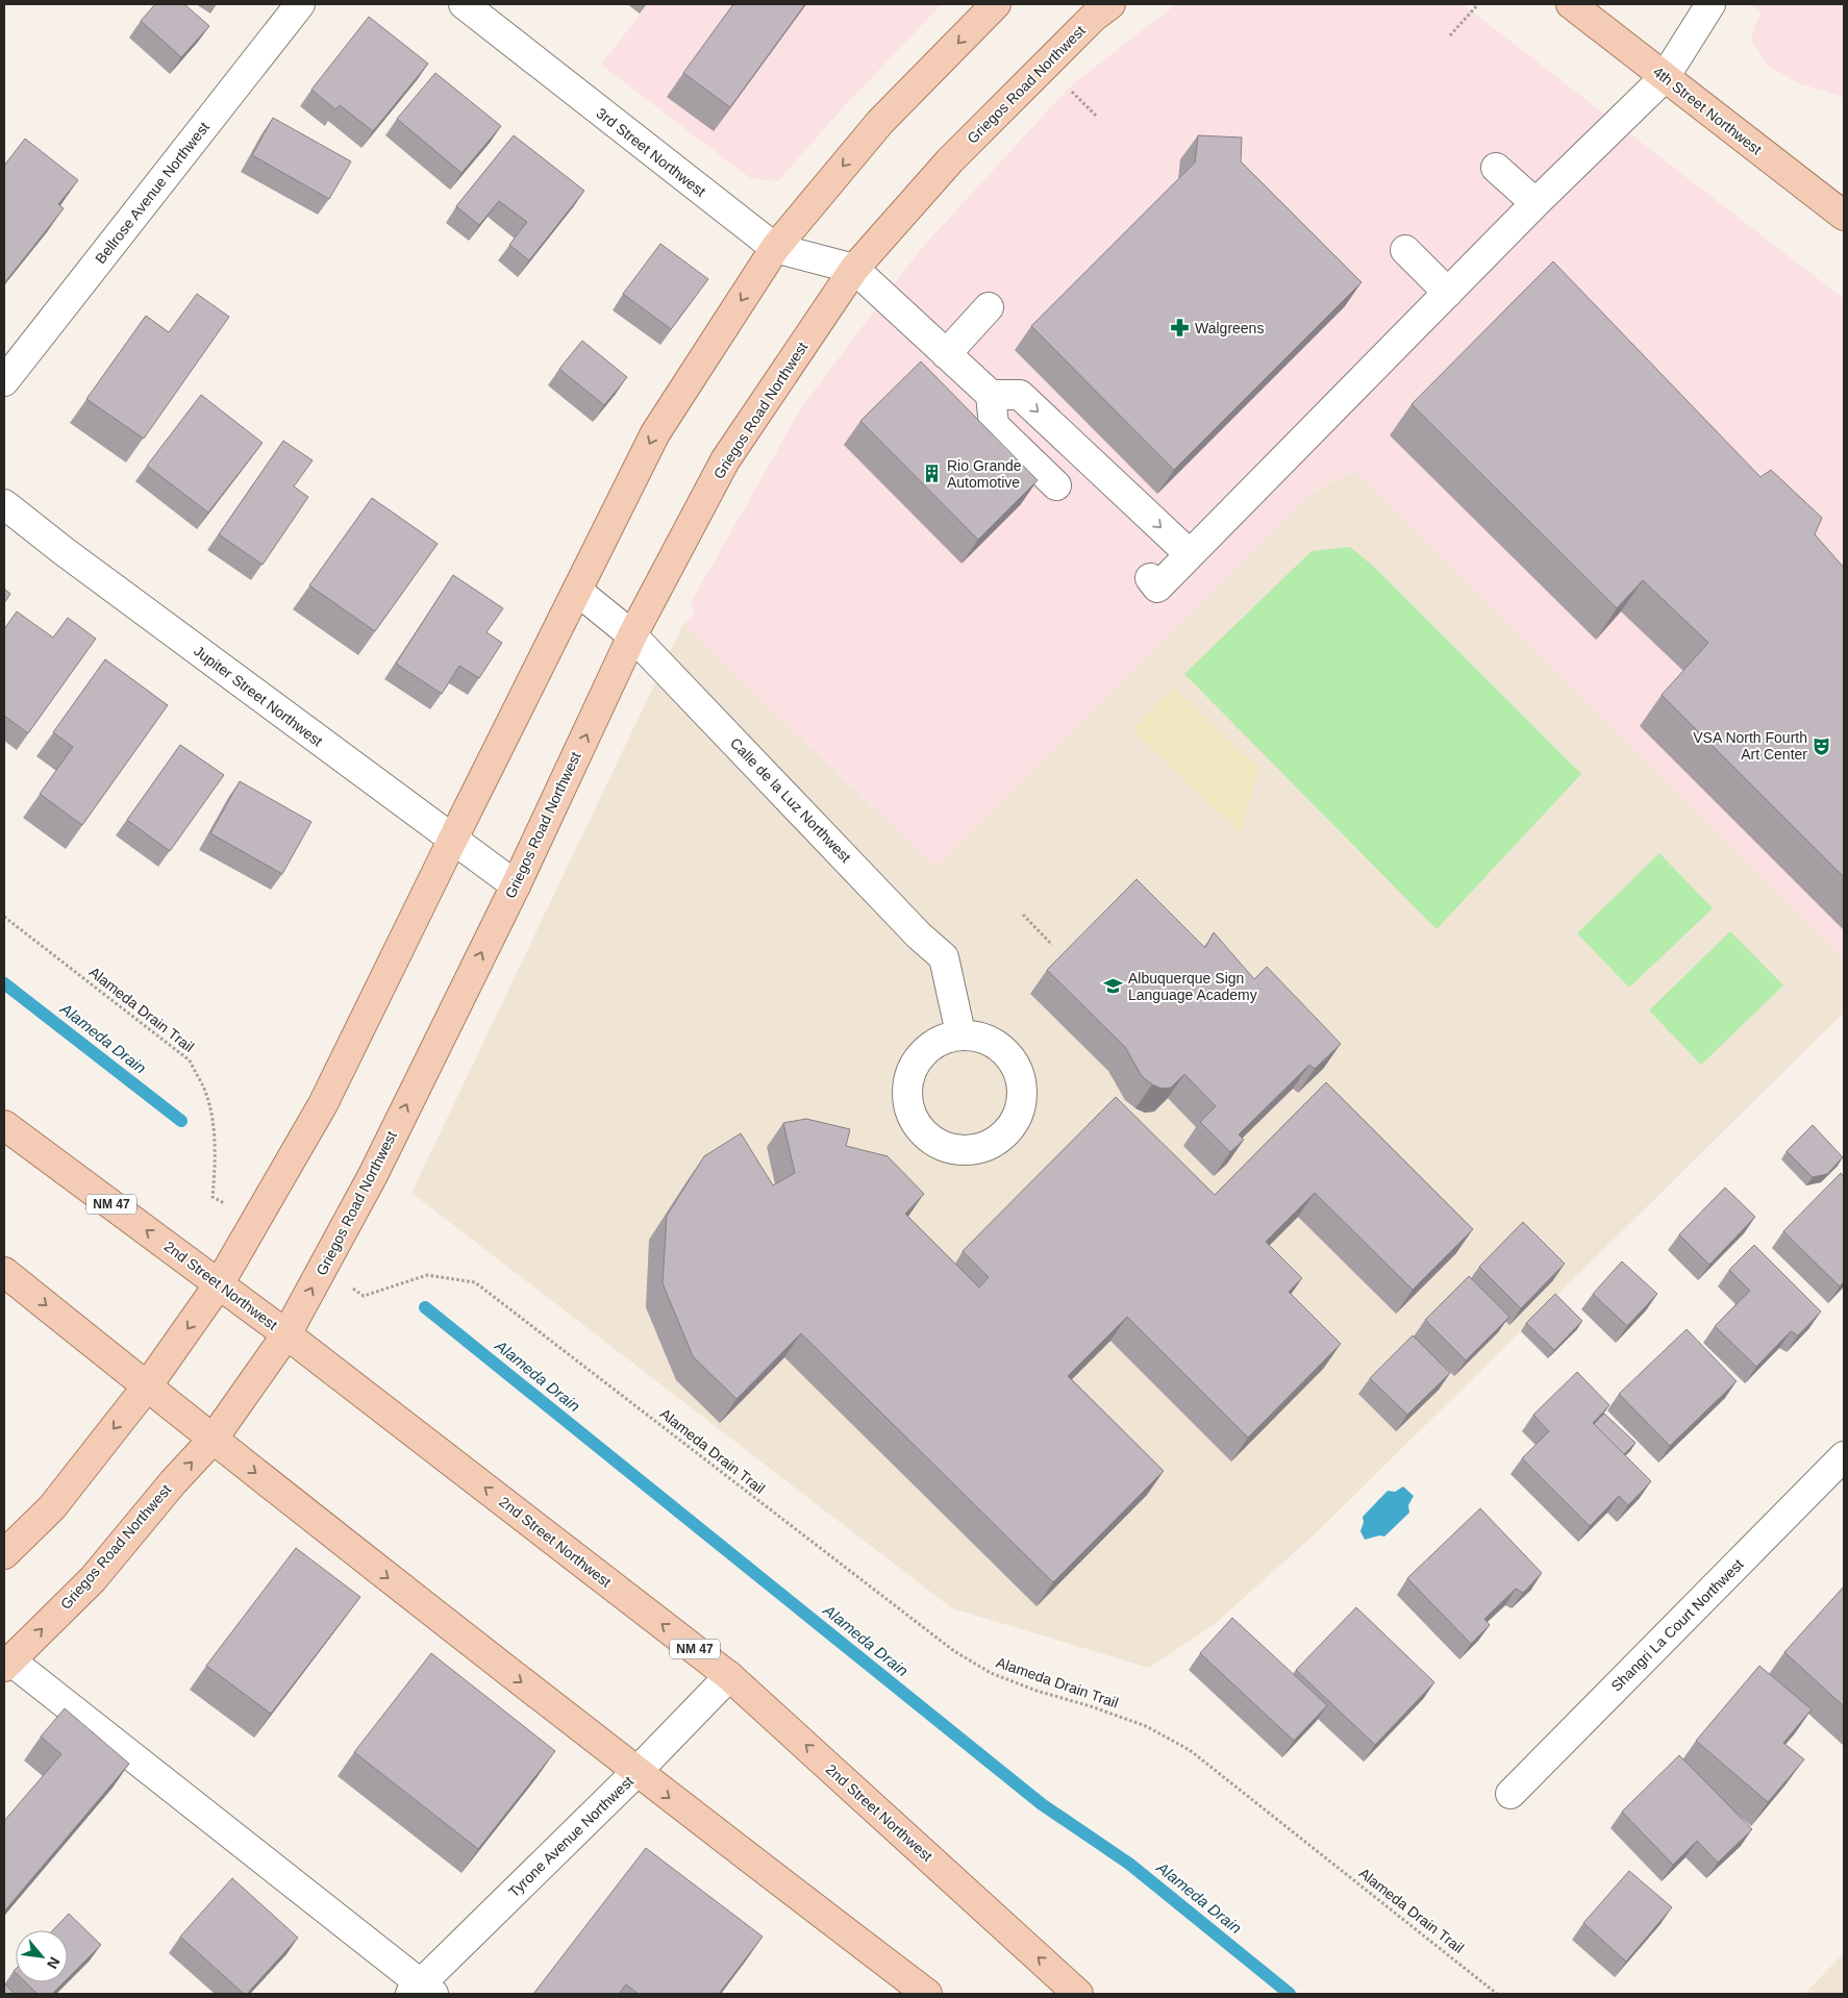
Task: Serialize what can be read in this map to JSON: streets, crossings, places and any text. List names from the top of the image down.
{
  "streets": {
    "main road": [
      "Griegos Road Northwest",
      "4th Street Northwest",
      "NM 47",
      "2nd Street Northwest"
    ],
    "street": [
      "3rd Street Northwest",
      "Bellrose Avenue Northwest",
      "Jupiter Street Northwest",
      "Calle de la Luz Northwest",
      "Shangri La Court Northwest",
      "Tyrone Avenue Northwest"
    ],
    "path": ["Alameda Drain Trail"]
  },
  "crossings": [
    ["Griegos Road Northwest", "3rd Street Northwest"],
    ["Griegos Road Northwest", "Jupiter Street Northwest"],
    ["Griegos Road Northwest", "Calle de la Luz Northwest"],
    ["Griegos Road Northwest", "Alameda Drain Trail"],
    ["Griegos Road Northwest", "2nd Street Northwest"],
    ["2nd Street Northwest", "Tyrone Avenue Northwest"]
  ],
  "water": ["Alameda Drain"],
  "places": {
    "pharmacy": ["Walgreens"],
    "building": ["Rio Grande Automotive"],
    "theatre": ["VSA North Fourth Art Center"],
    "school or university": ["Albuquerque Sign Language Academy"]
  },
  "north": "bottom right"
}
